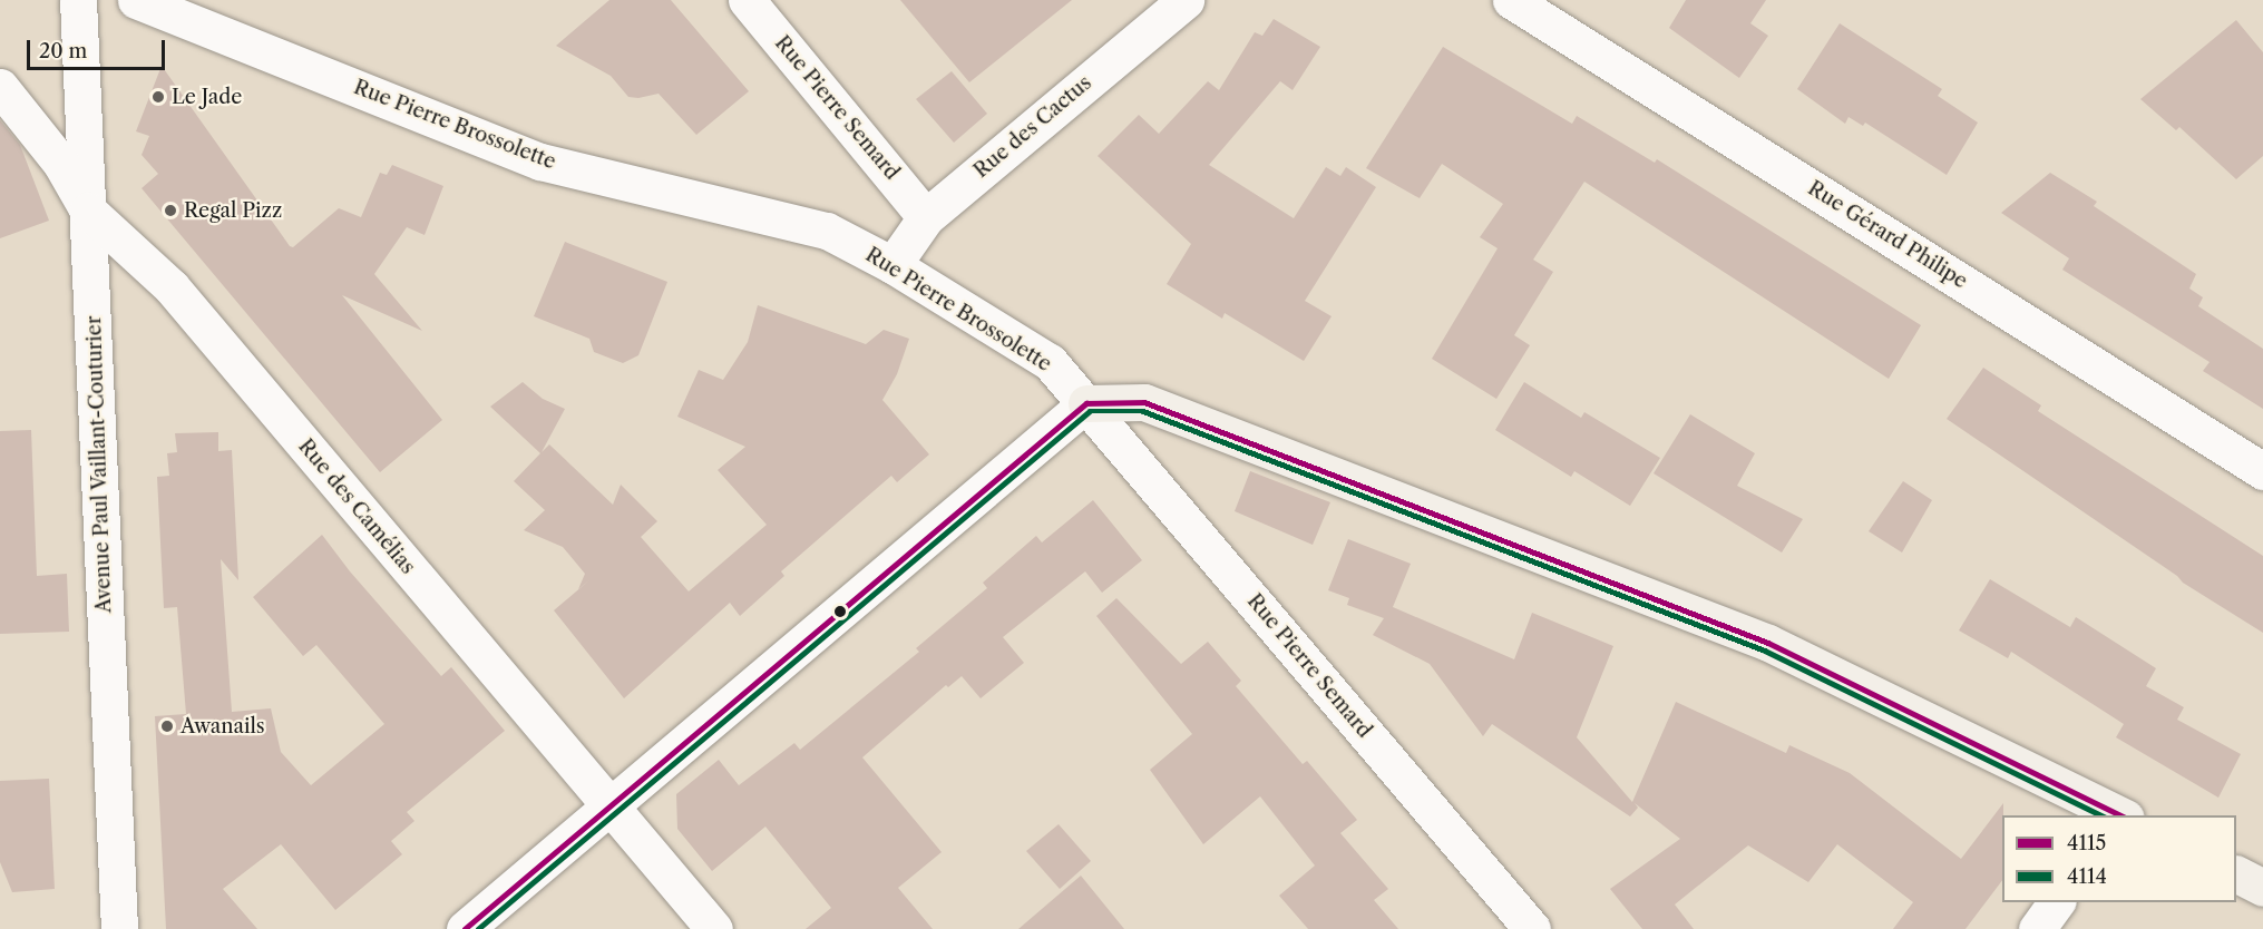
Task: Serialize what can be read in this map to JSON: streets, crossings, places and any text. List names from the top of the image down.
{
  "streets": {
    "street": [
      "Rue Pierre Semard",
      "Rue Pierre Brossolette",
      "Rue des Cactus",
      "Rue Gérard Philipe",
      "Avenue Paul Vaillant-Couturier",
      "Rue des Camélias"
    ]
  },
  "crossings": [
    ["Rue Pierre Semard", "Rue Pierre Brossolette"],
    ["Rue Pierre Semard", "Rue des Cactus"],
    ["Rue Pierre Brossolette", "Rue des Cactus"],
    ["Avenue Paul Vaillant-Couturier", "Rue des Camélias"]
  ],
  "places": ["Le Jade", "Regal Pizz", "Awanails"],
  "lines": ["transit line 4115", "transit line 4114"],
  "legend": ["4115", "4114"],
  "scale_bar": "20 m"
}
